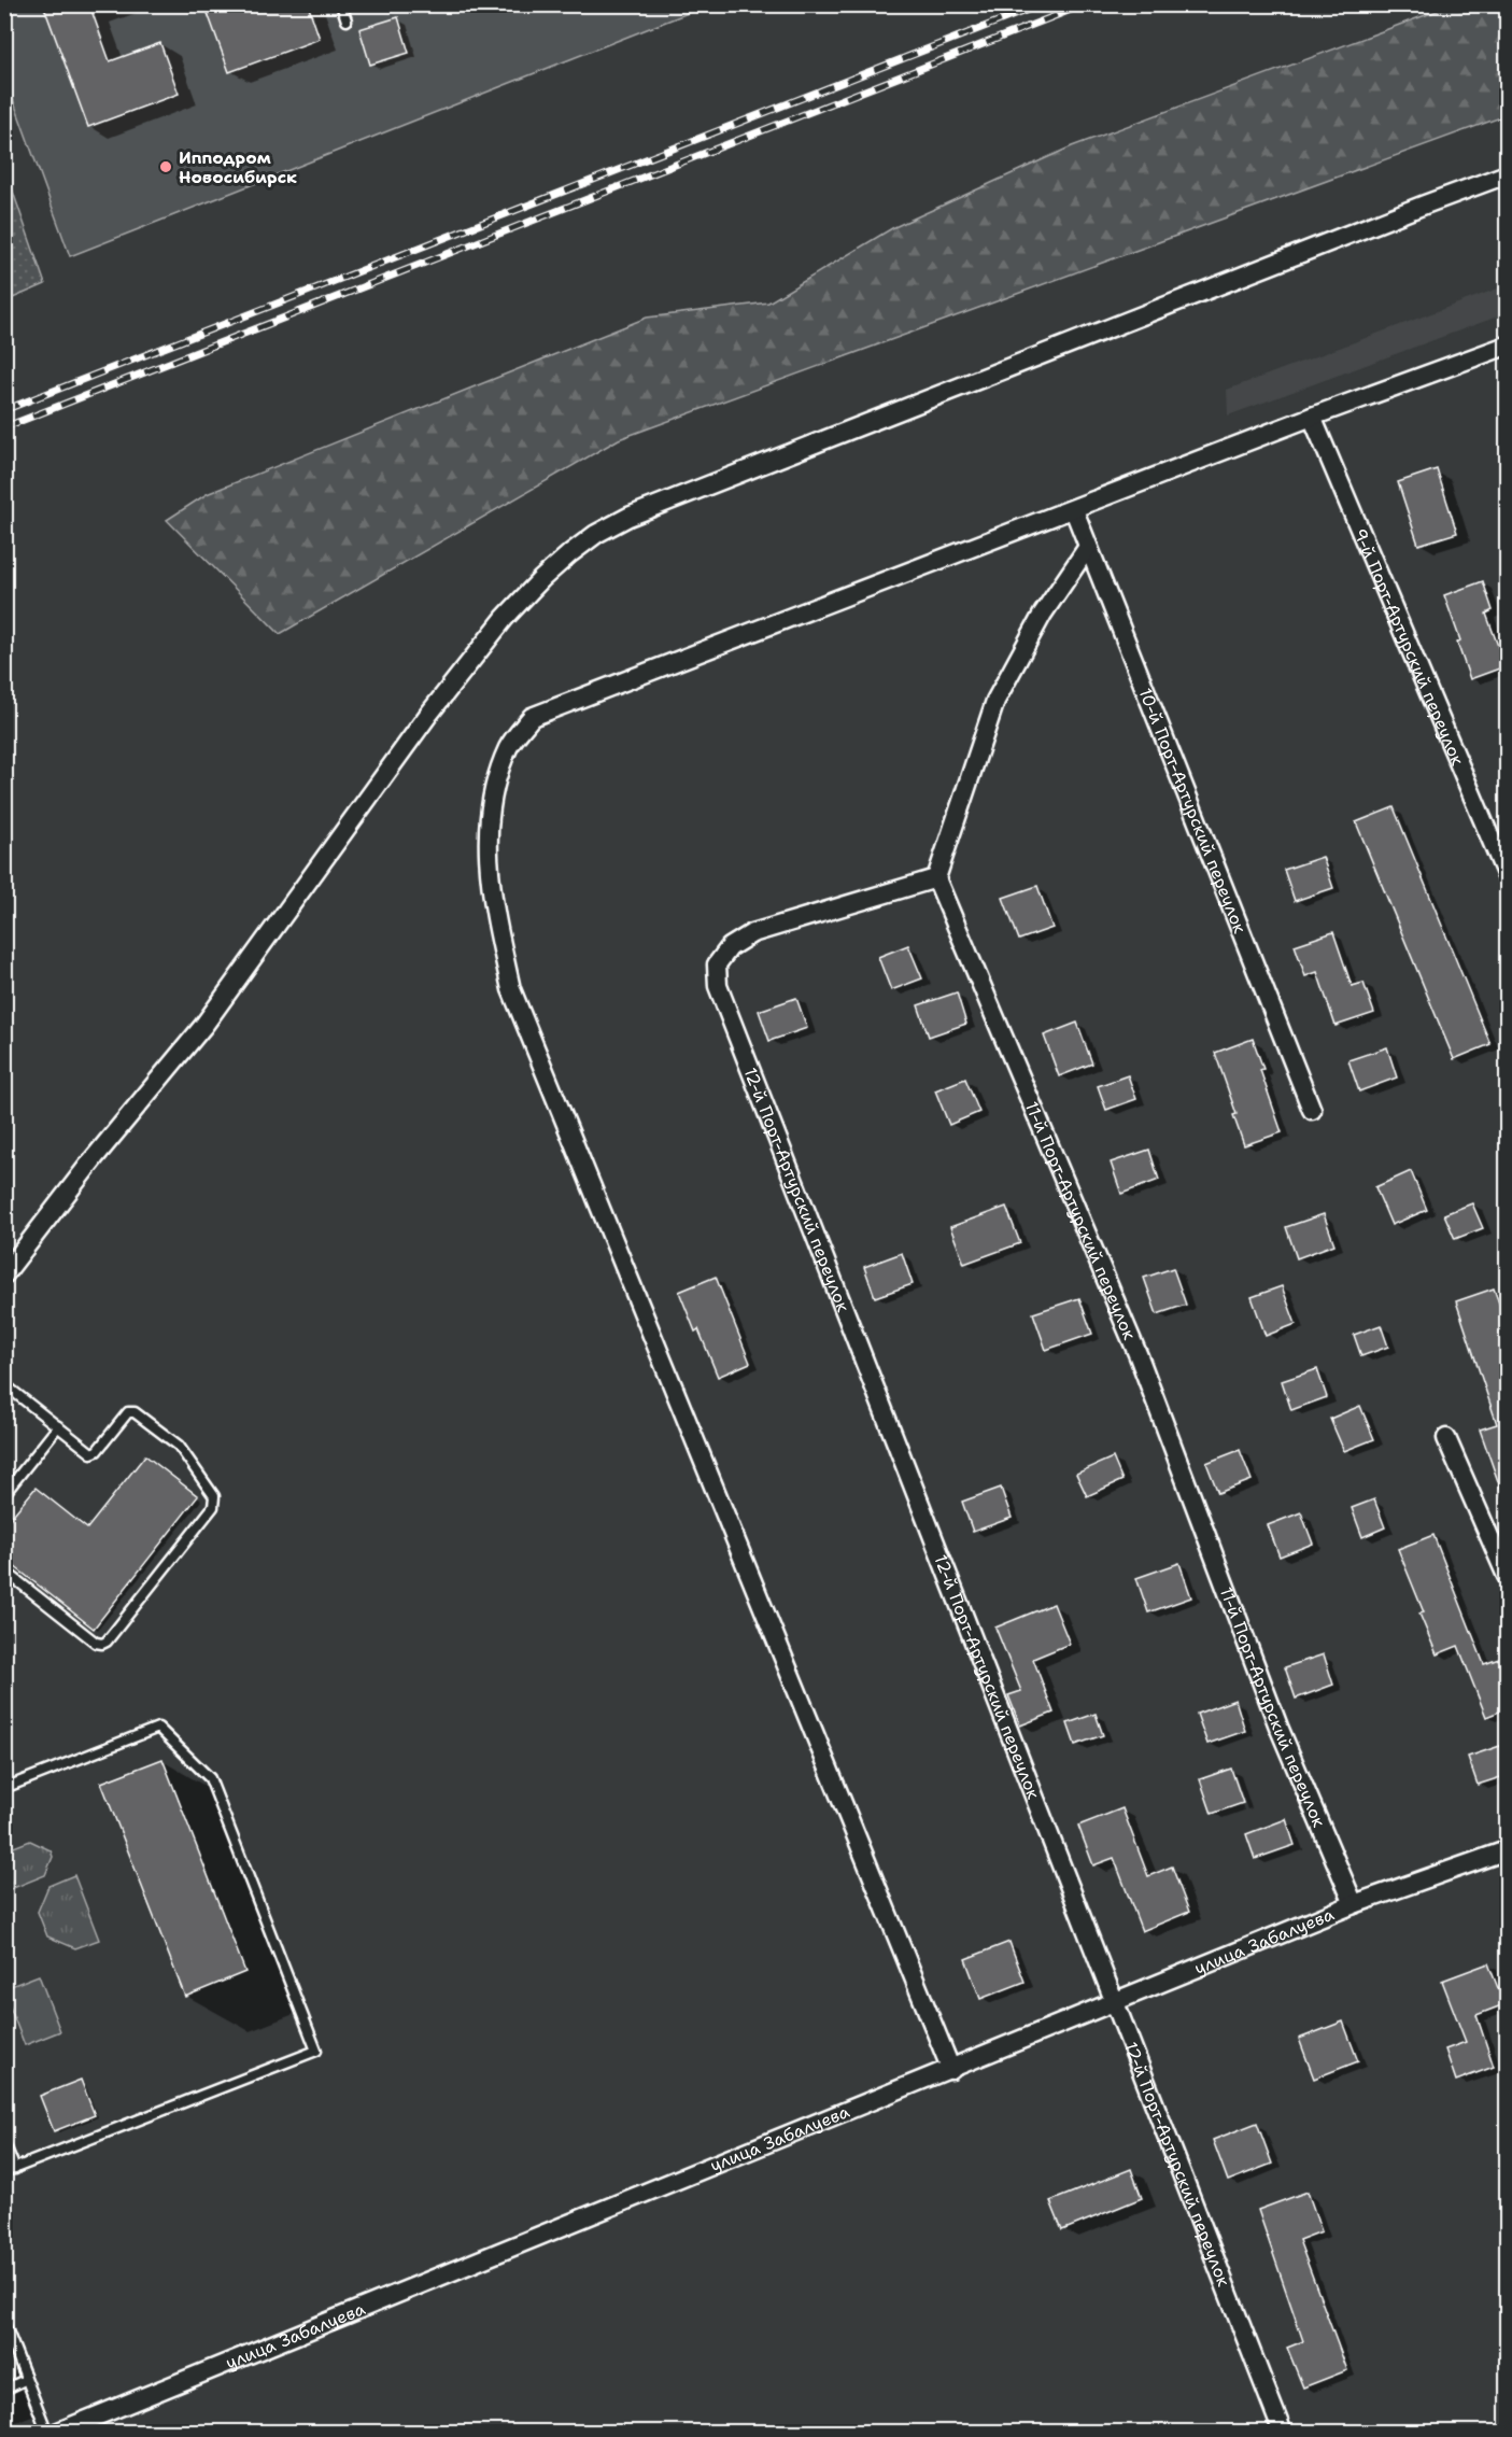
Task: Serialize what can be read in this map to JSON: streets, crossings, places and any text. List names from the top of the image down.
{
  "streets": {
    "street": [
      "9-й Порт-Артурский переулок",
      "10-й Порт-Артурский переулок",
      "12-й Порт-Артурский переулок",
      "11-й Порт-Артурский переулок",
      "улица Забалуева"
    ]
  },
  "crossings": [
    ["12-й Порт-Артурский переулок", "11-й Порт-Артурский переулок"],
    ["12-й Порт-Артурский переулок", "улица Забалуева"],
    ["11-й Порт-Артурский переулок", "улица Забалуева"]
  ],
  "places": ["Ипподром Новосибирск"]
}
